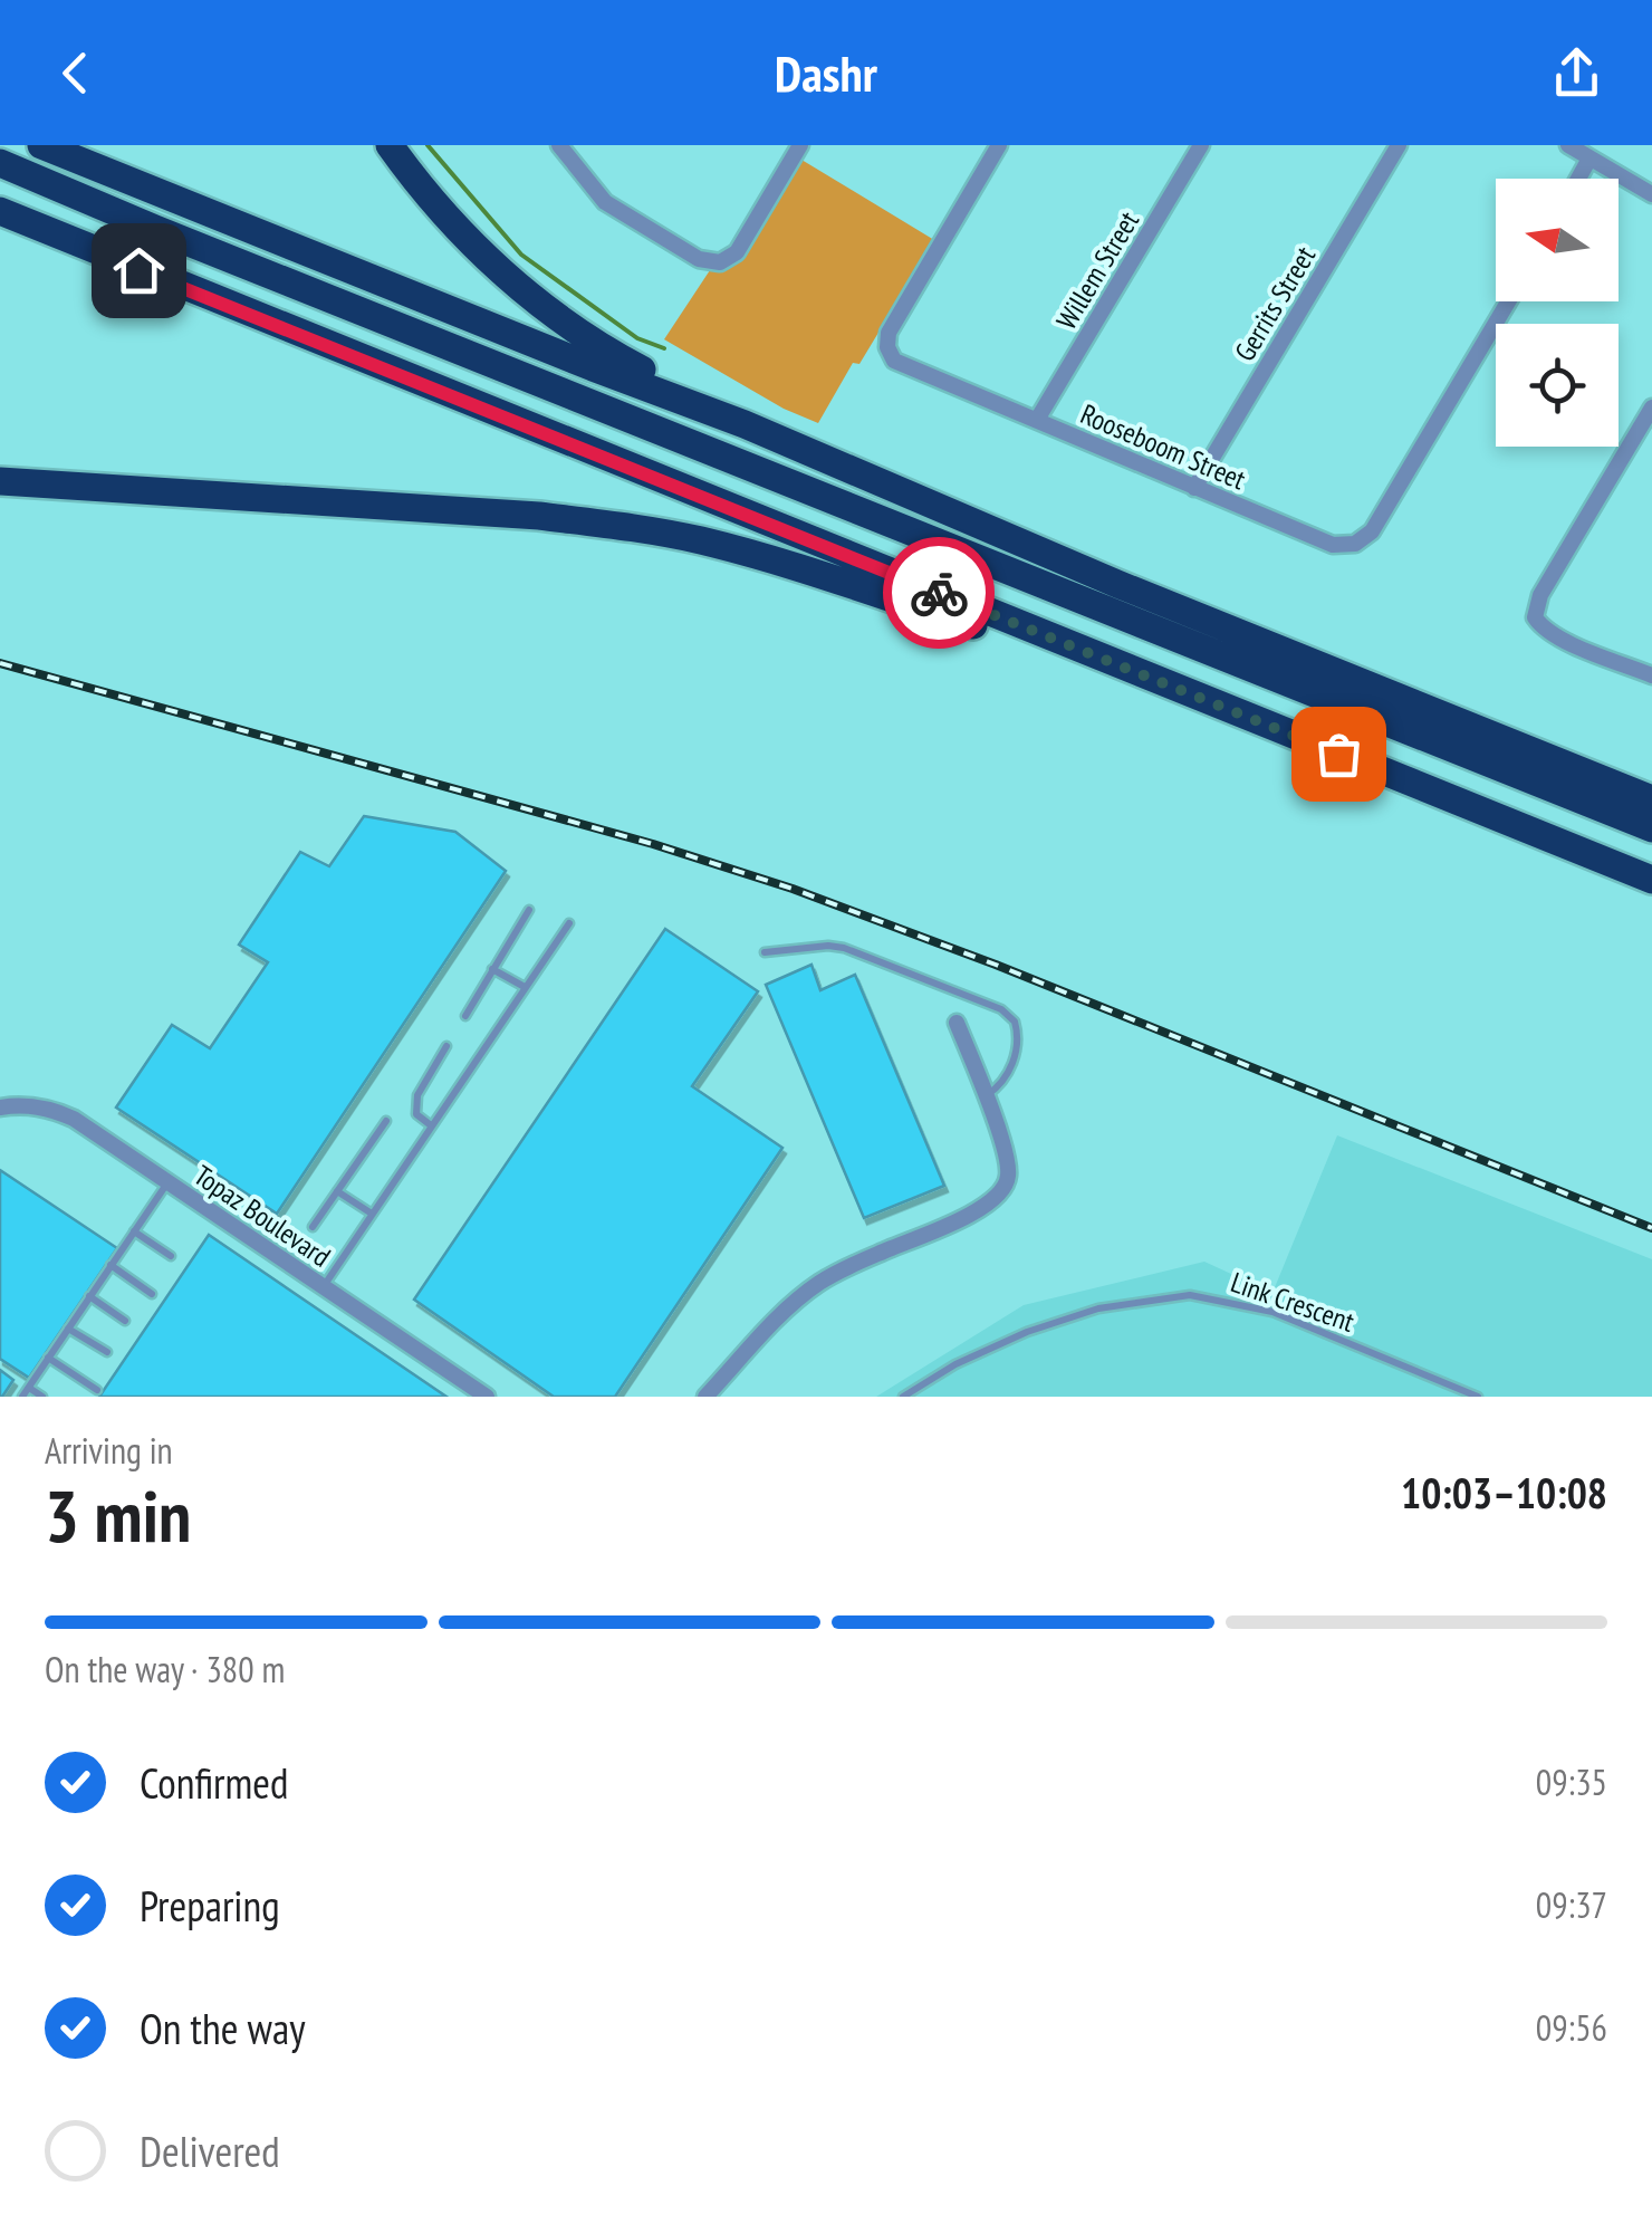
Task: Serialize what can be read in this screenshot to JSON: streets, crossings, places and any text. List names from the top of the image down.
{
  "streets": {
    "street": [
      "Willem Street",
      "Gerrits Street",
      "Rooseboom Street",
      "Topaz Boulevard"
    ],
    "lane": ["Link Crescent"]
  },
  "crossings": [
    ["Willem Street", "Rooseboom Street"],
    ["Gerrits Street", "Rooseboom Street"]
  ],
  "north": "left",
  "page": {
    "header": "Dashr",
    "heading": ["3 min", "Arriving in", "10:03–10:08"],
    "bar": "On the way · 380 m",
    "list": [
      ["Confirmed", "09:35"],
      ["Preparing", "09:37"],
      ["On the way", "09:56"],
      "Delivered"
    ]
  }
}
